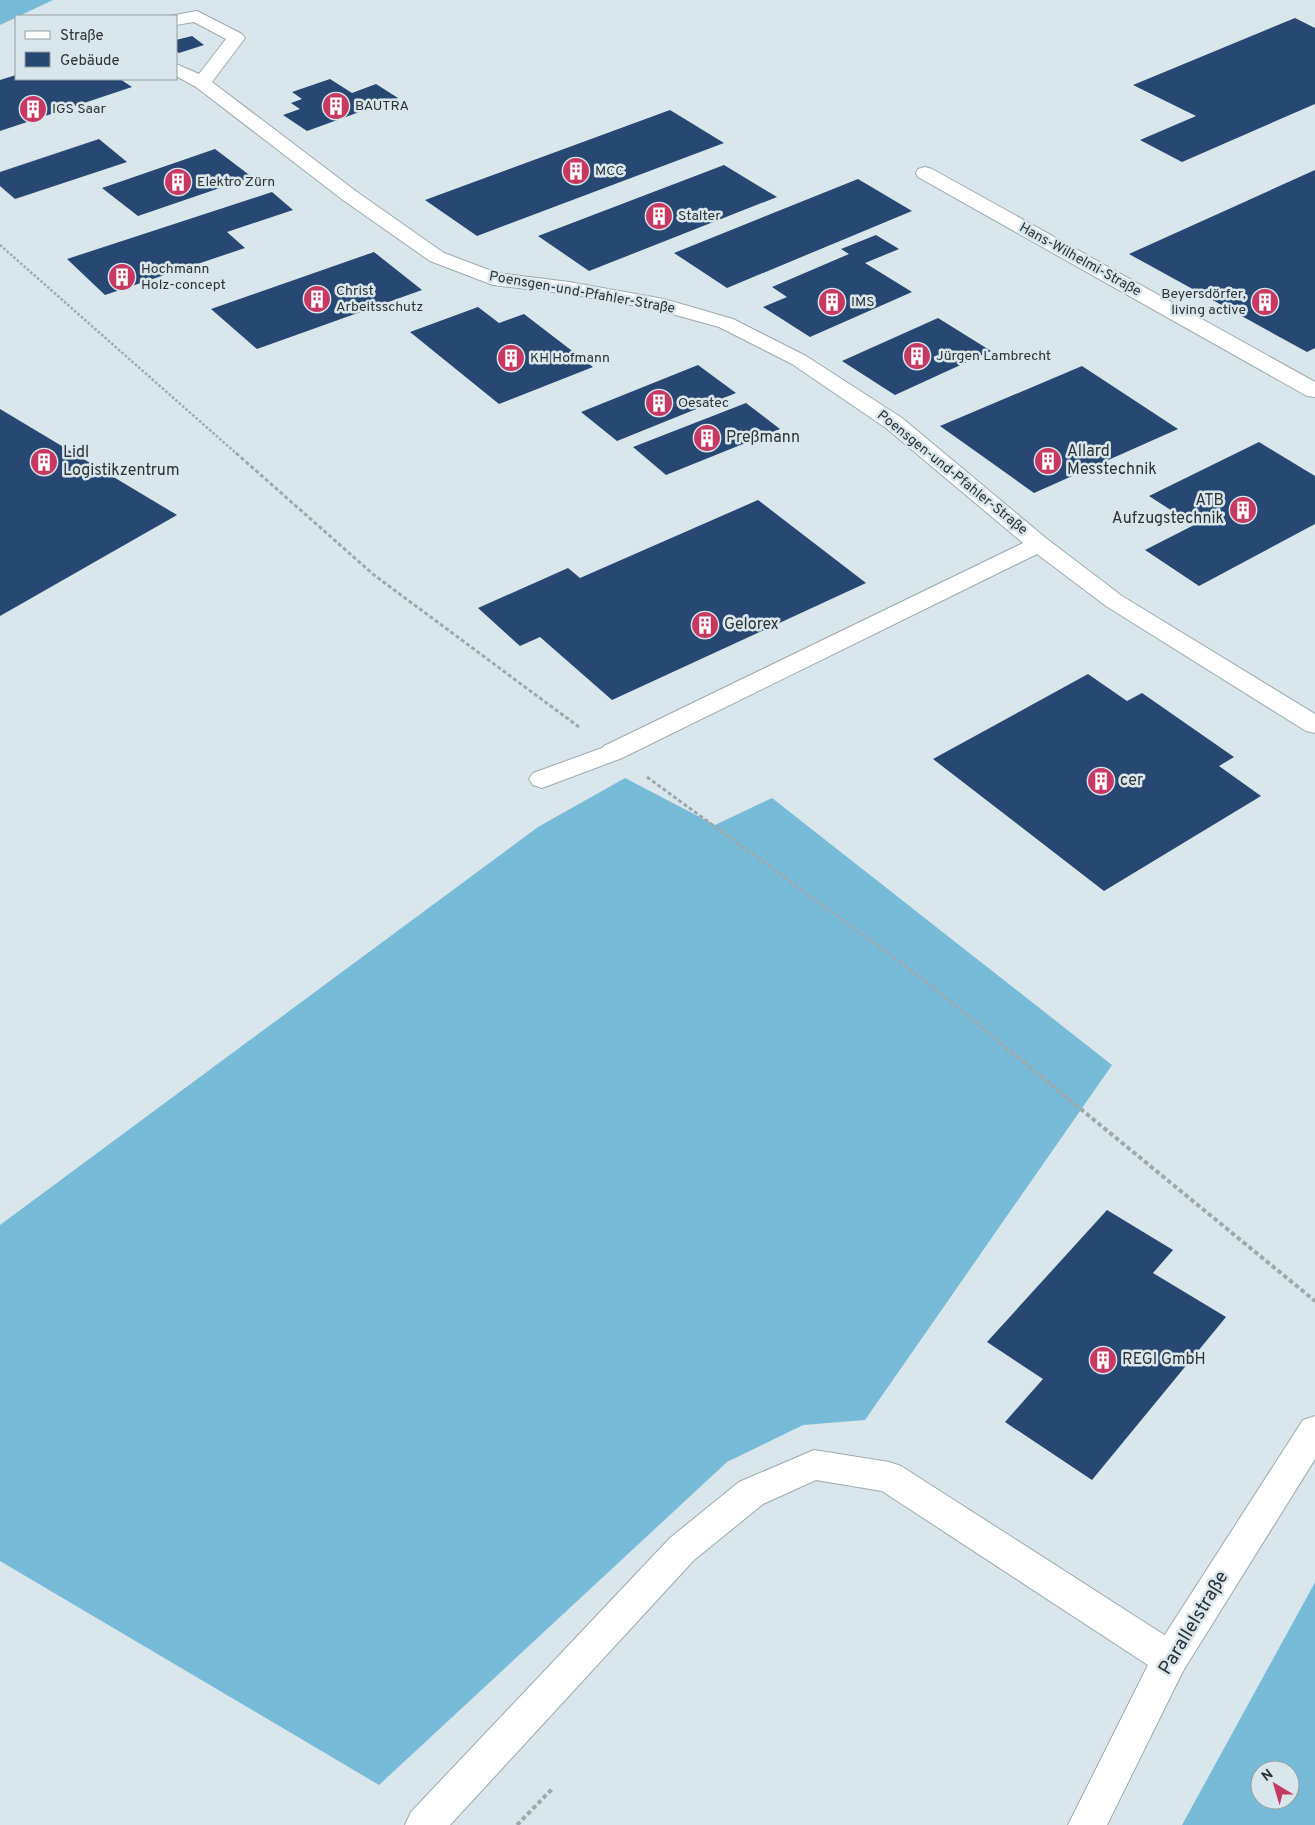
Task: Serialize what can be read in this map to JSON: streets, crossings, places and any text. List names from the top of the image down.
{
  "streets": {
    "street": ["Hans-Wilhelmi-Straße", "Poensgen-und-Pfahler-Straße", "Parallelstraße"]
  },
  "places": {
    "building": [
      "BAUTRA",
      "IGS Saar",
      "MCC",
      "Elektro Zürn",
      "Stalter",
      "Hochmann Holz-concept",
      "Christ Arbeitsschutz",
      "IMS",
      "Beyersdörfer, living active",
      "Jürgen Lambrecht",
      "KH Hofmann",
      "Oesatec",
      "Preßmann",
      "Allard Messtechnik",
      "Lidl Logistikzentrum",
      "ATB Aufzugstechnik",
      "Gelorex",
      "cer",
      "REGI GmbH"
    ]
  },
  "legend": ["Straße", "Gebäude"],
  "north": "top left"
}
